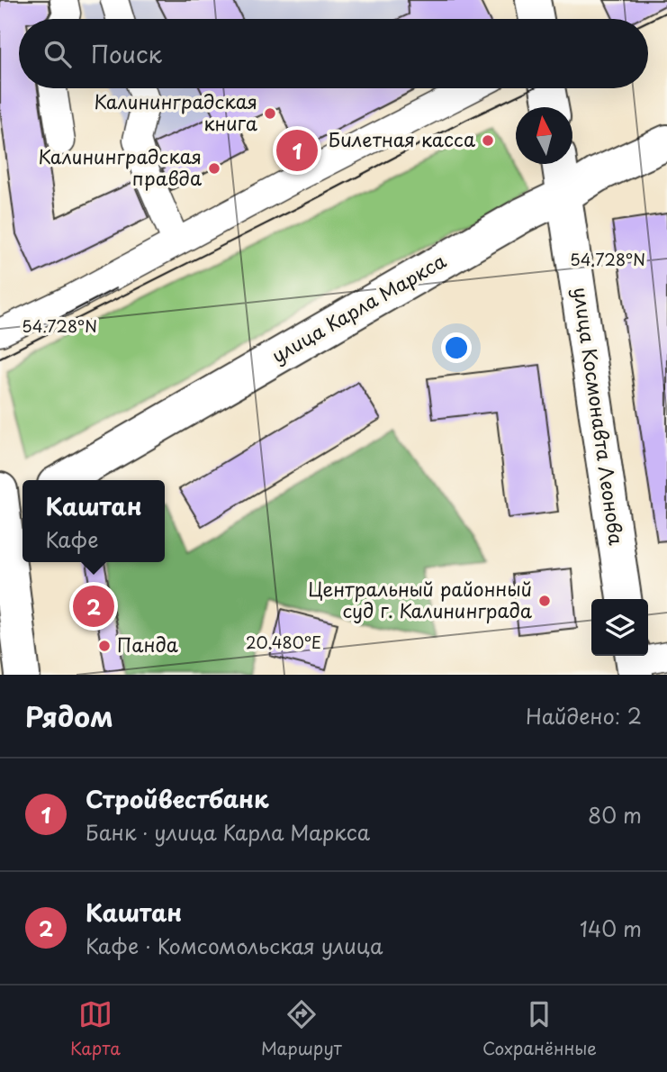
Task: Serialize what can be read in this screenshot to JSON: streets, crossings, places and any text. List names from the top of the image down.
{
  "streets": {
    "main road": ["улица Карла Маркса", "улица Космонавта Леонова"]
  },
  "crossings": [
    ["улица Карла Маркса", "улица Космонавта Леонова"]
  ],
  "places": [
    "Калининградская книга",
    "Билетная касса",
    "Калининградская правда",
    "Центральный районный суд г. Калининграда",
    "Панда"
  ],
  "north": "top",
  "page": {
    "search": "Поиск",
    "pins": ["1", "2"],
    "popup": ["Каштан", "Кафе"],
    "heading": ["Рядом", "Найдено: 2"],
    "list": [
      {
        "mark": "1",
        "name": "Стройвестбанк",
        "note": "Банк · улица Карла Маркса",
        "value": "80 m"
      },
      {
        "mark": "2",
        "name": "Каштан",
        "note": "Кафе · Комсомольская улица",
        "value": "140 m"
      }
    ],
    "nav": ["Карта", "Маршрут", "Сохранённые"]
  },
  "coordinates": ["54.728°N", "20.480°E"]
}
